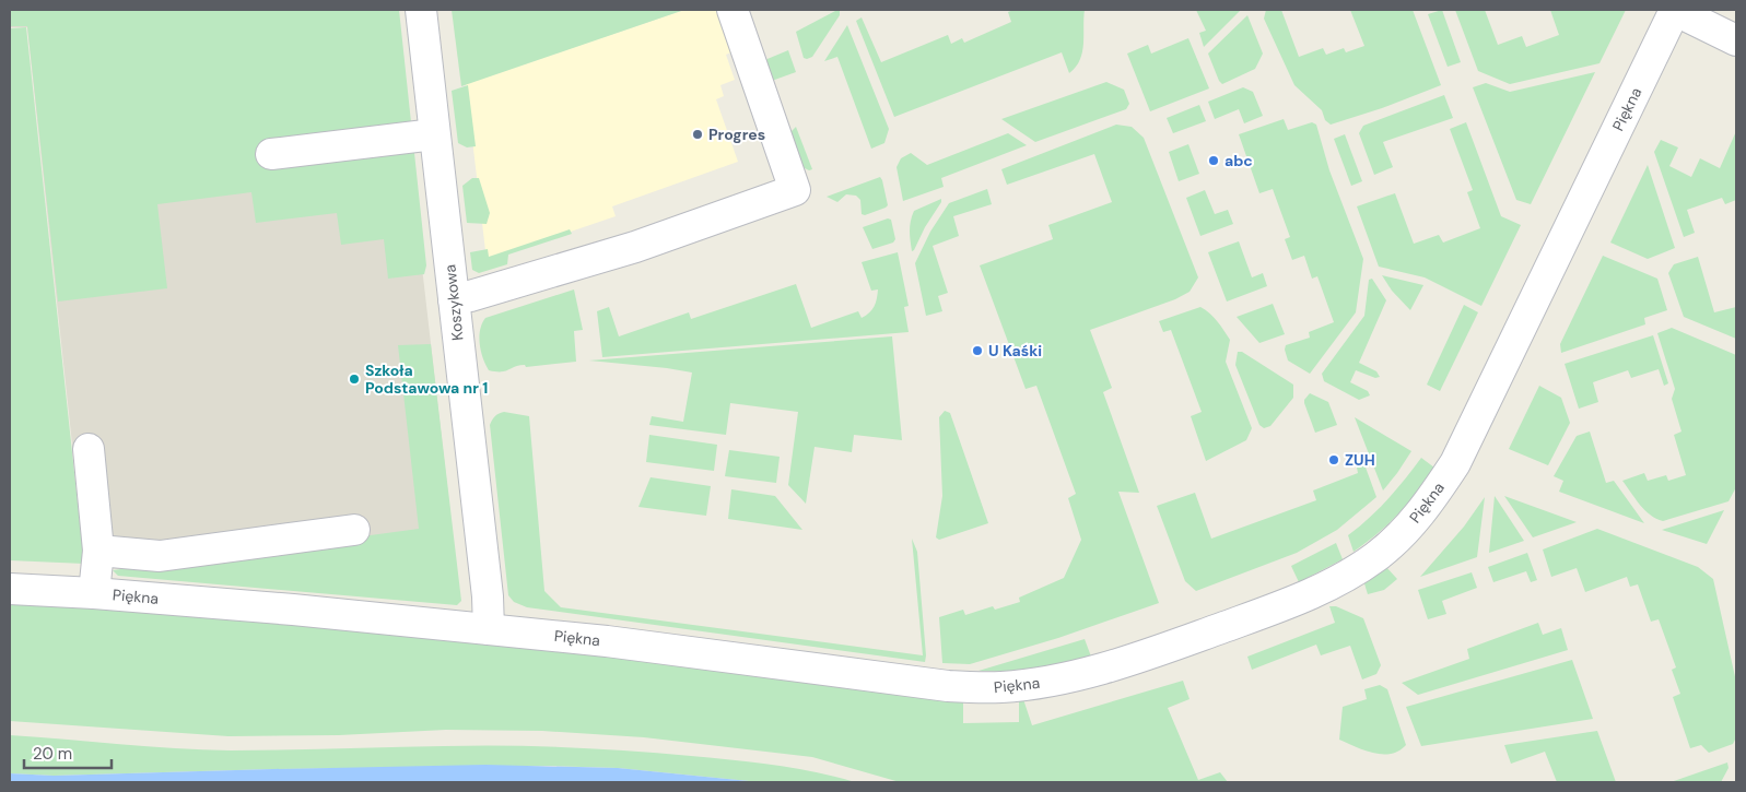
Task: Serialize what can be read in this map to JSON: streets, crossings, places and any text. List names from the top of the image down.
{
  "streets": {
    "street": ["Piękna", "Koszykowa"]
  },
  "crossings": [
    ["Piękna", "Koszykowa"]
  ],
  "places": [
    "Progres",
    "abc",
    "U Kaśki",
    "Szkoła Podstawowa nr 1",
    "ZUH"
  ],
  "scale_bar": "20 m"
}
